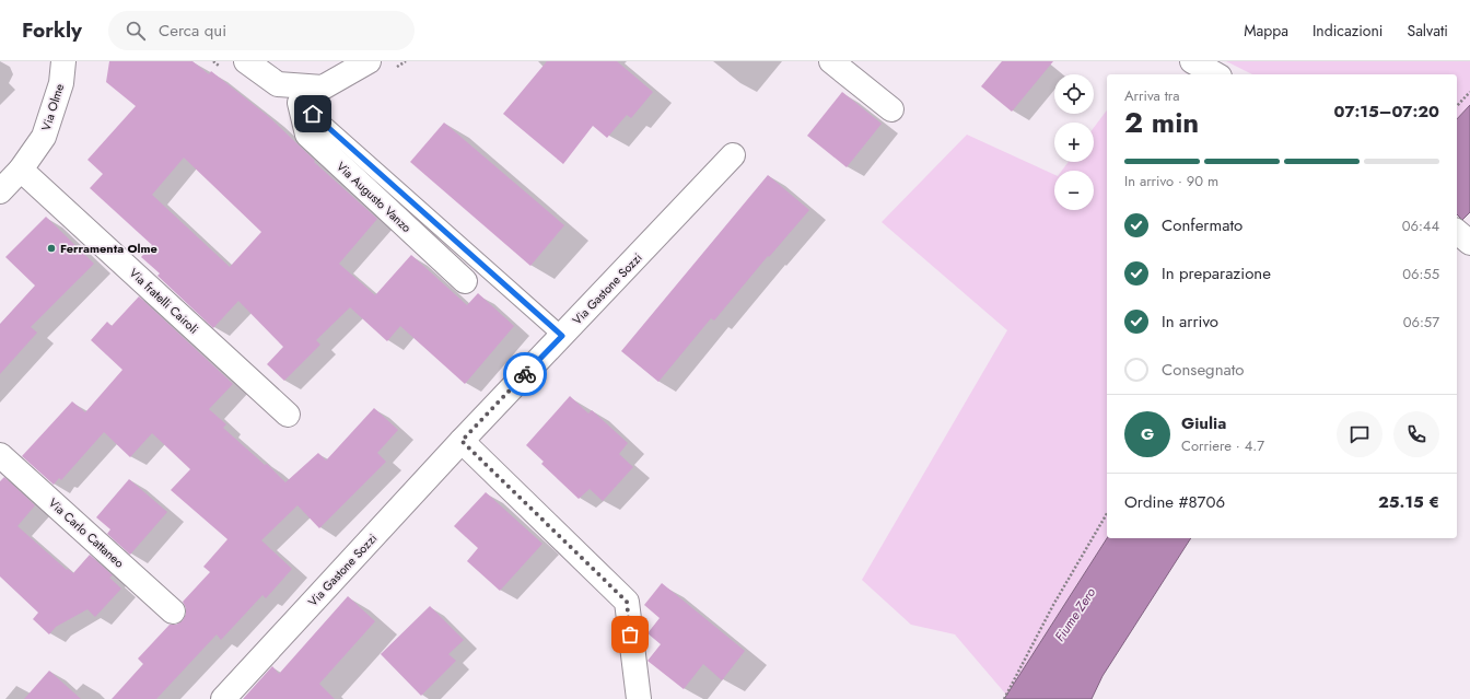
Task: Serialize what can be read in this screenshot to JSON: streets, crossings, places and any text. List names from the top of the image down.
{
  "streets": {
    "street": [
      "Via Olme",
      "Via Augusto Vanzo",
      "Via Gastone Sozzi",
      "Via fratelli Cairoli",
      "Via Carlo Cattaneo"
    ]
  },
  "crossings": [
    ["Via Olme", "Via fratelli Cairoli"],
    ["Via Augusto Vanzo", "Via Gastone Sozzi"]
  ],
  "water": ["Fiume Zero"],
  "places": ["Ferramenta Olme"],
  "page": {
    "header": "Forkly",
    "search": "Cerca qui",
    "nav": ["Mappa", "Indicazioni", "Salvati"],
    "map_buttons": ["+", "−"],
    "heading": ["2 min", "Arriva tra", "07:15–07:20"],
    "panel": [
      "Giulia",
      "Corriere · 4.7",
      "Ordine #8706",
      "25.15 €"
    ],
    "bar": "In arrivo · 90 m",
    "list": [
      ["Confermato", "06:44"],
      ["In preparazione", "06:55"],
      ["In arrivo", "06:57"],
      "Consegnato"
    ],
    "round": "G"
  }
}
